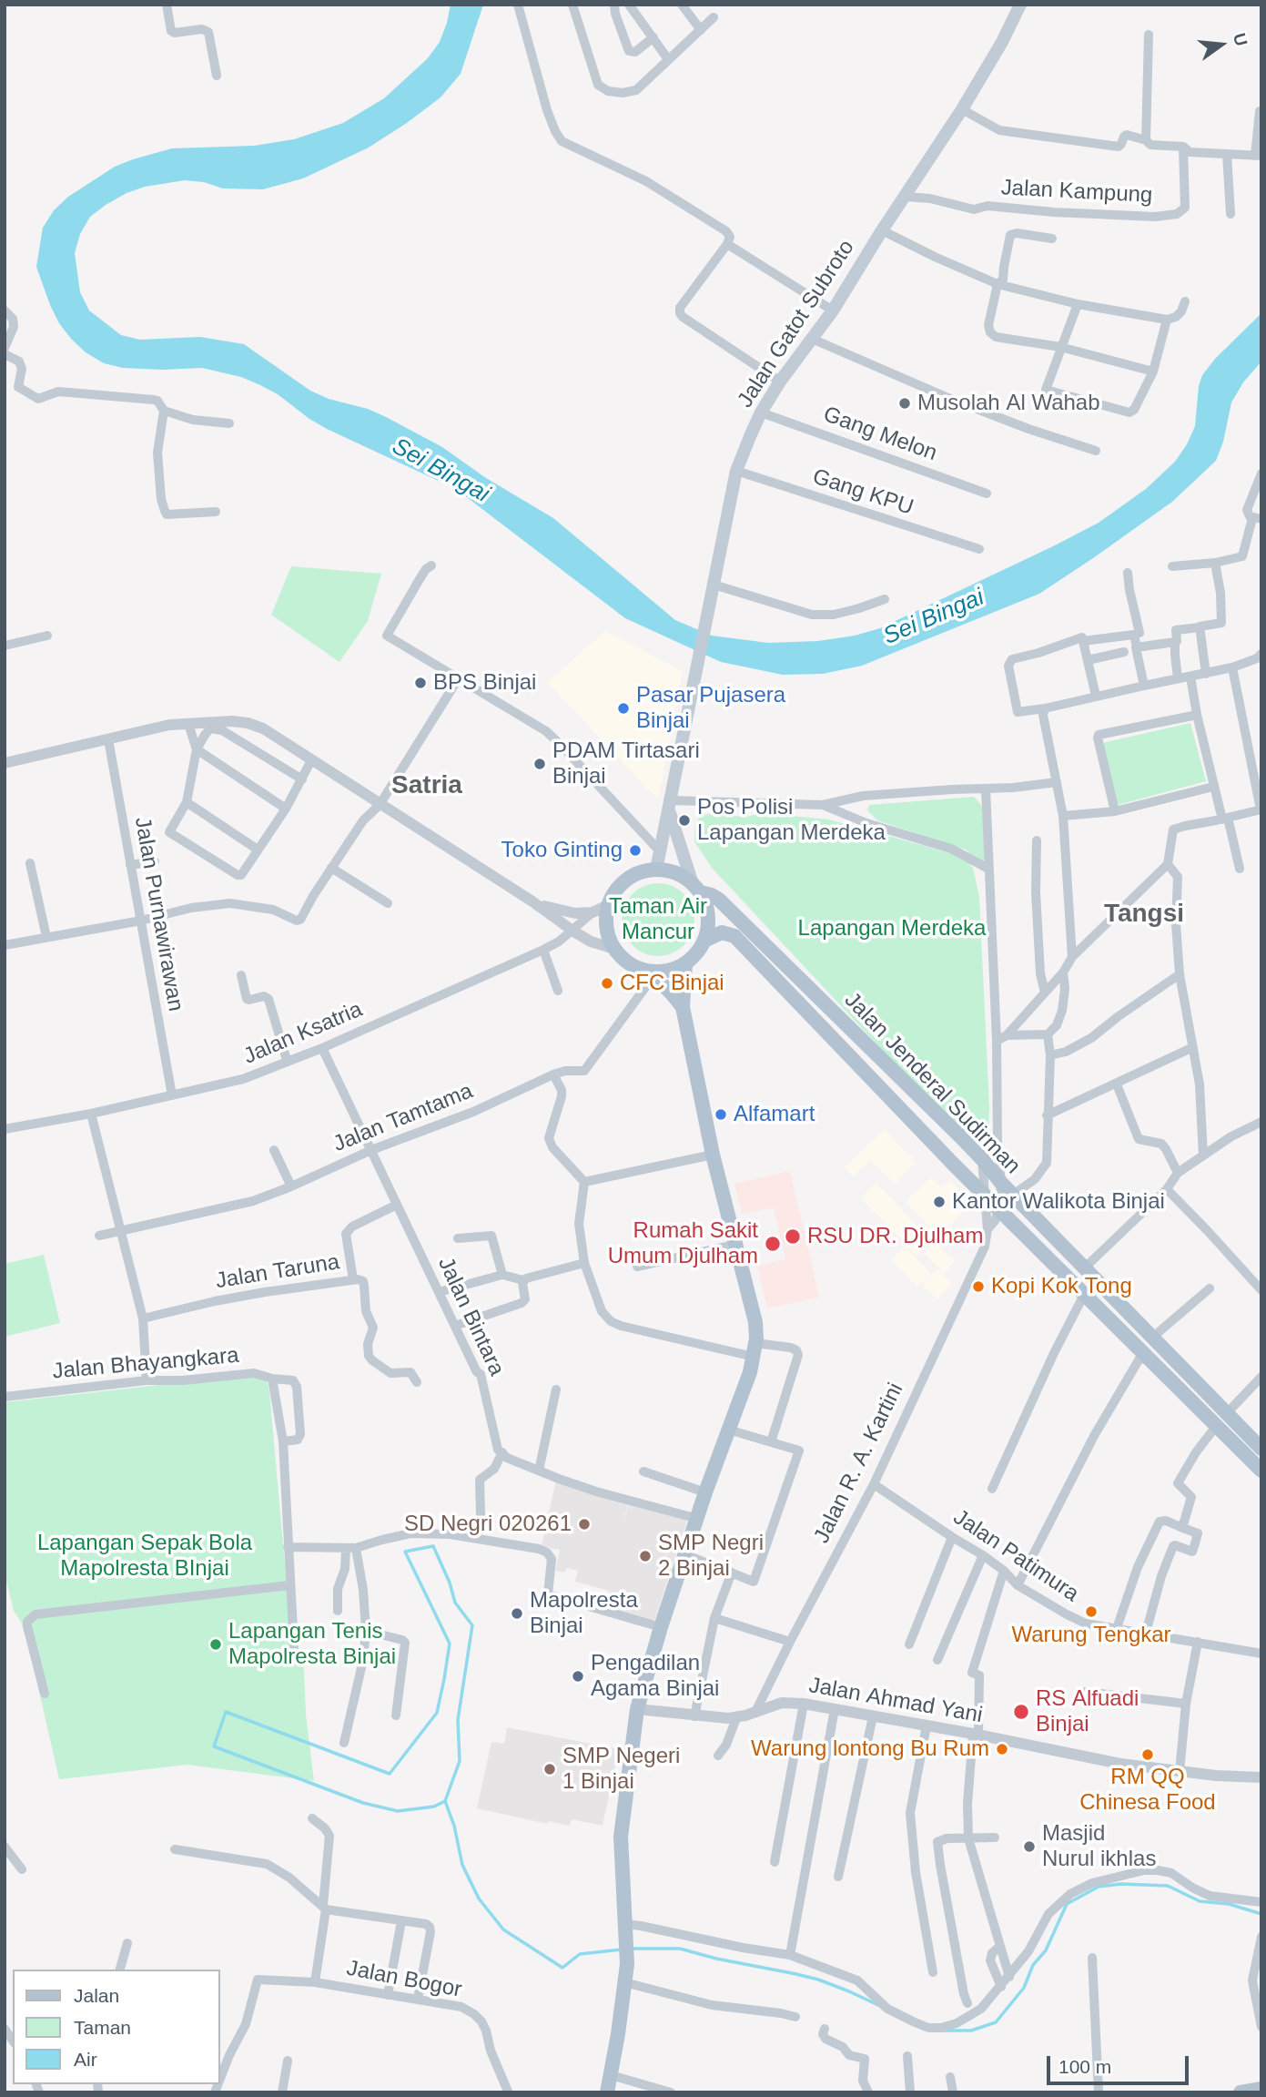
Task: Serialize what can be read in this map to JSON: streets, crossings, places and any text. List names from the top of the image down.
{
  "streets": {
    "main road": ["Jalan Gatot Subroto", "Jalan Jenderal Sudirman"],
    "street": [
      "Jalan Kampung",
      "Gang Melon",
      "Gang KPU",
      "Jalan Purnawirawan",
      "Jalan Ksatria",
      "Jalan Tamtama",
      "Jalan Taruna",
      "Jalan Bintara",
      "Jalan Bhayangkara",
      "Jalan R. A. Kartini",
      "Jalan Patimura",
      "Jalan Ahmad Yani",
      "Jalan Bogor"
    ]
  },
  "crossings": [
    ["Jalan Kampung", "Jalan Gatot Subroto"],
    ["Jalan Gatot Subroto", "Gang Melon"],
    ["Jalan Gatot Subroto", "Gang KPU"],
    ["Jalan Gatot Subroto", "Jalan Jenderal Sudirman"],
    ["Jalan Purnawirawan", "Jalan Ksatria"],
    ["Jalan Ksatria", "Jalan Bintara"],
    ["Jalan Jenderal Sudirman", "Jalan R. A. Kartini"],
    ["Jalan Tamtama", "Jalan Bintara"],
    ["Jalan Taruna", "Jalan Bintara"],
    ["Jalan R. A. Kartini", "Jalan Patimura"],
    ["Jalan R. A. Kartini", "Jalan Ahmad Yani"]
  ],
  "districts": ["Satria", "Tangsi"],
  "water": ["Sei Bingai"],
  "parks": ["Taman Air Mancur", "Lapangan Merdeka", "Lapangan Sepak Bola Mapolresta BInjai"],
  "places": [
    "Musolah Al Wahab",
    "BPS Binjai",
    "Pasar Pujasera Binjai",
    "PDAM Tirtasari Binjai",
    "Pos Polisi Lapangan Merdeka",
    "Toko Ginting",
    "CFC Binjai",
    "Alfamart",
    "Kantor Walikota Binjai",
    "RSU DR. Djulham",
    "Rumah Sakit Umum Djulham",
    "Kopi Kok Tong",
    "SD Negri 020261",
    "SMP Negri 2 Binjai",
    "Warung Tengkar",
    "Mapolresta Binjai",
    "Lapangan Tenis Mapolresta Binjai",
    "Pengadilan Agama Binjai",
    "RS Alfuadi Binjai",
    "Warung lontong Bu Rum",
    "RM QQ Chinesa Food",
    "SMP Negeri 1 Binjai",
    "Masjid Nurul ikhlas"
  ],
  "legend": ["Jalan", "Taman", "Air"],
  "scale_bar": "100 m",
  "north": "right"
}
